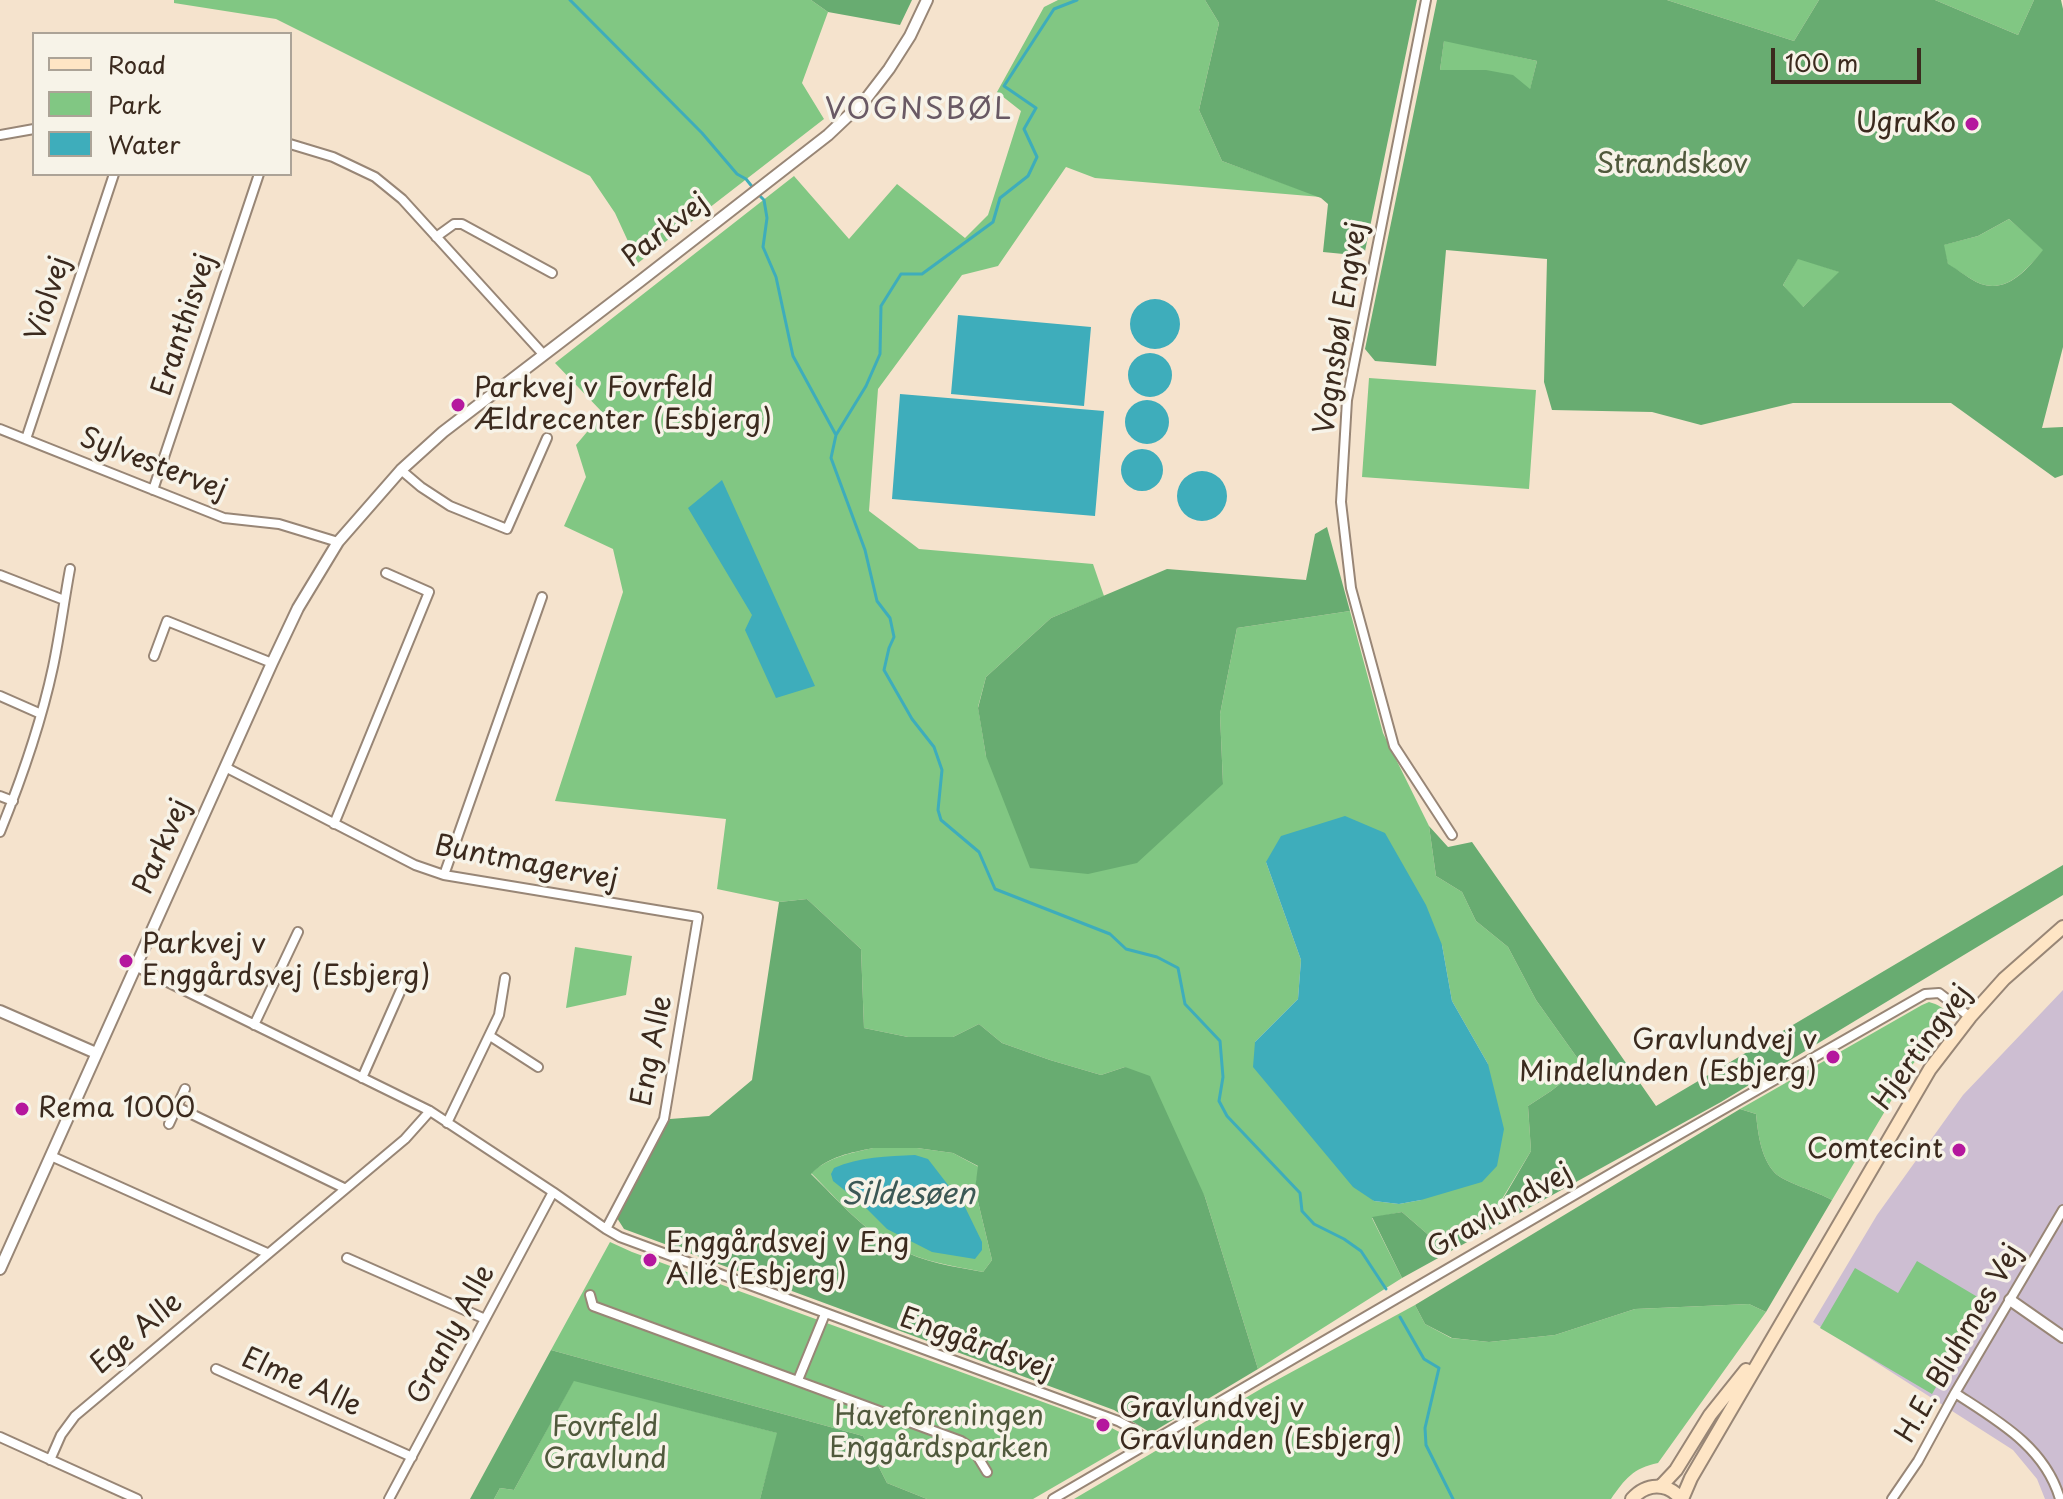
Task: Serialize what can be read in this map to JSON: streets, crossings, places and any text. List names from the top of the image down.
{
  "streets": {
    "main road": ["Hjertingvej"],
    "street": [
      "Parkvej",
      "Violvej",
      "Eranthisvej",
      "Vognsbøl Engvej",
      "Sylvestervej",
      "Buntmagervej",
      "Eng Alle",
      "Gravlundvej",
      "Ege Alle",
      "Granly Alle",
      "H.E. Bluhmes Vej",
      "Enggårdsvej",
      "Elme Alle"
    ]
  },
  "crossings": [
    ["Parkvej", "Sylvestervej"],
    ["Parkvej", "Buntmagervej"],
    ["Parkvej", "Enggårdsvej"],
    ["Violvej", "Sylvestervej"],
    ["Eranthisvej", "Sylvestervej"],
    ["Buntmagervej", "Eng Alle"],
    ["Hjertingvej", "Gravlundvej"],
    ["Eng Alle", "Enggårdsvej"],
    ["Gravlundvej", "Enggårdsvej"],
    ["Ege Alle", "Enggårdsvej"],
    ["Granly Alle", "Enggårdsvej"],
    ["Granly Alle", "Elme Alle"]
  ],
  "districts": ["VOGNSBØL"],
  "water": ["Sildesøen"],
  "parks": ["Strandskov", "Haveforeningen Enggårdsparken", "Fovrfeld Gravlund"],
  "places": [
    "UgruKo",
    "Parkvej v Fovrfeld Ældrecenter (Esbjerg)",
    "Parkvej v Enggårdsvej (Esbjerg)",
    "Gravlundvej v Mindelunden (Esbjerg)",
    "Rema 1000",
    "Comtecint",
    "Enggårdsvej v Eng Allé (Esbjerg)",
    "Gravlundvej v Gravlunden (Esbjerg)"
  ],
  "legend": ["Road", "Park", "Water"],
  "scale_bar": "100 m"
}
